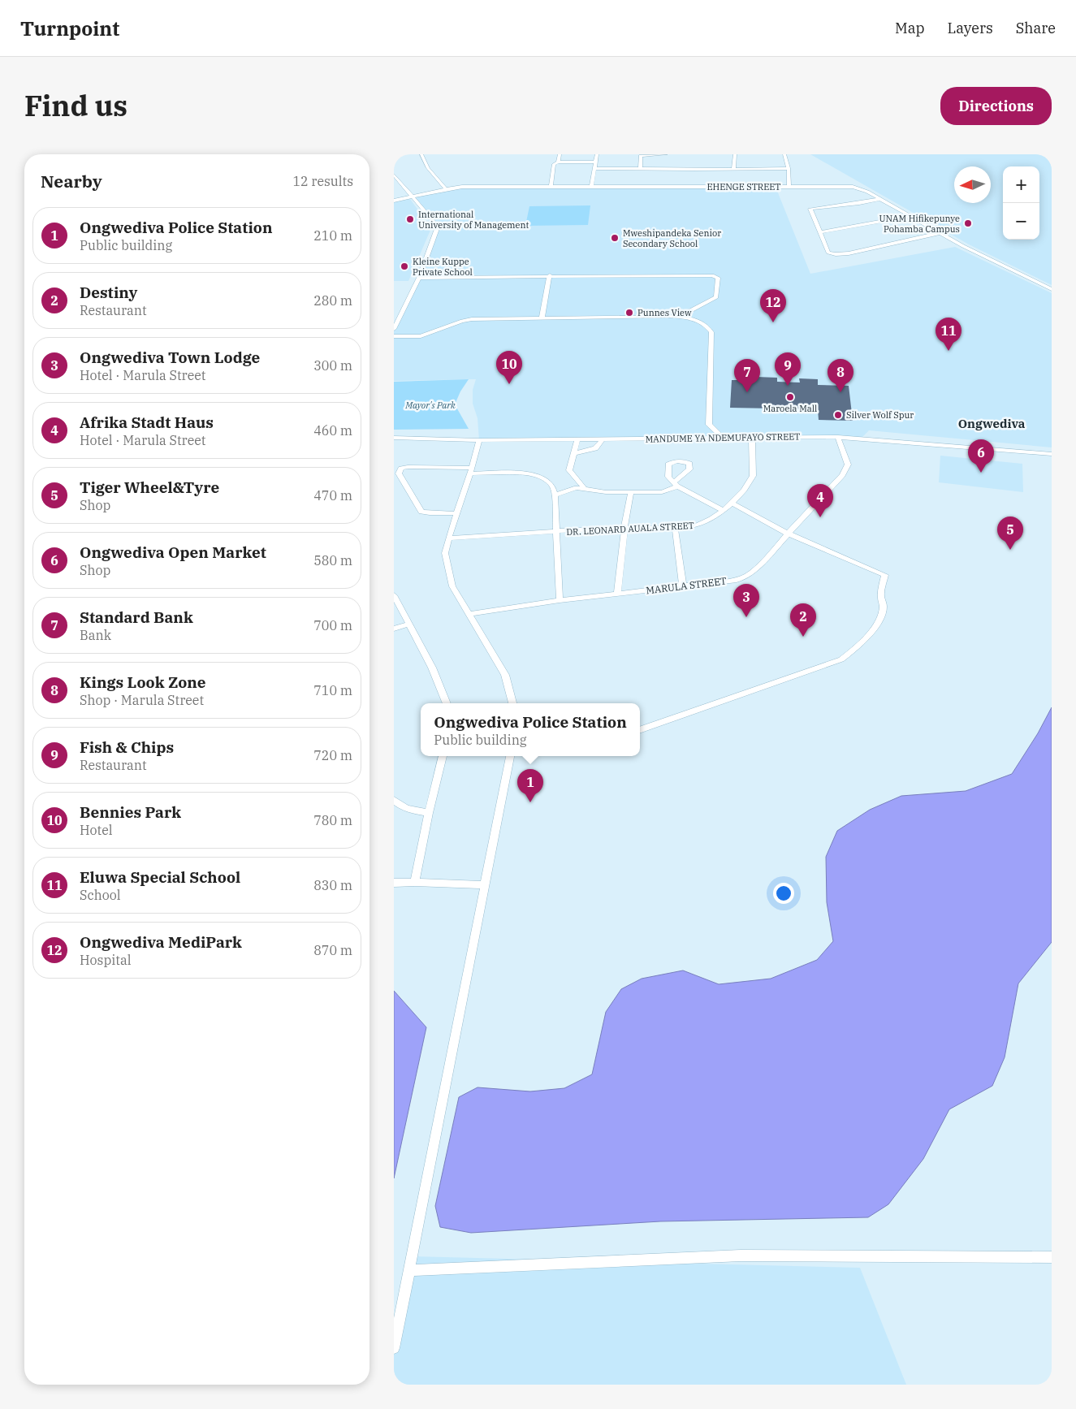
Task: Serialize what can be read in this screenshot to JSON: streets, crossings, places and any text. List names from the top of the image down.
{
  "streets": {
    "street": [
      "EHENGE STREET",
      "MANDUME YA NDEMUFAYO STREET",
      "DR. LEONARD AUALA STREET",
      "MARULA STREET"
    ]
  },
  "crossings": [
    ["MANDUME YA NDEMUFAYO STREET", "DR. LEONARD AUALA STREET"],
    ["MANDUME YA NDEMUFAYO STREET", "MARULA STREET"]
  ],
  "districts": ["Ongwediva"],
  "parks": ["Mayor's Park"],
  "places": [
    "International University of Management",
    "UNAM Hifikepunye Pohamba Campus",
    "Mweshipandeka Senior Secondary School",
    "Kleine Kuppe Private School",
    "Punnes View",
    "Maroela Mall",
    "Silver Wolf Spur"
  ],
  "north": "left",
  "page": {
    "header": "Turnpoint",
    "nav": ["Map", "Layers", "Share"],
    "title": "Find us",
    "buttons": "Directions",
    "heading": ["Nearby", "12 results"],
    "map_buttons": ["+", "−"],
    "list": [
      {
        "mark": "1",
        "name": "Ongwediva Police Station",
        "note": "Public building",
        "value": "210 m"
      },
      {
        "mark": "2",
        "name": "Destiny",
        "note": "Restaurant",
        "value": "280 m"
      },
      {
        "mark": "3",
        "name": "Ongwediva Town Lodge",
        "note": "Hotel · Marula Street",
        "value": "300 m"
      },
      {
        "mark": "4",
        "name": "Afrika Stadt Haus",
        "note": "Hotel · Marula Street",
        "value": "460 m"
      },
      {
        "mark": "5",
        "name": "Tiger Wheel&Tyre",
        "note": "Shop",
        "value": "470 m"
      },
      {
        "mark": "6",
        "name": "Ongwediva Open Market",
        "note": "Shop",
        "value": "580 m"
      },
      {
        "mark": "7",
        "name": "Standard Bank",
        "note": "Bank",
        "value": "700 m"
      },
      {
        "mark": "8",
        "name": "Kings Look Zone",
        "note": "Shop · Marula Street",
        "value": "710 m"
      },
      {
        "mark": "9",
        "name": "Fish & Chips",
        "note": "Restaurant",
        "value": "720 m"
      },
      {
        "mark": "10",
        "name": "Bennies Park",
        "note": "Hotel",
        "value": "780 m"
      },
      {
        "mark": "11",
        "name": "Eluwa Special School",
        "note": "School",
        "value": "830 m"
      },
      {
        "mark": "12",
        "name": "Ongwediva MediPark",
        "note": "Hospital",
        "value": "870 m"
      }
    ],
    "pins": [
      "12",
      "11",
      "10",
      "9",
      "7",
      "8",
      "6",
      "4",
      "5",
      "3",
      "2",
      "1"
    ],
    "popup": ["Ongwediva Police Station", "Public building"]
  }
}
